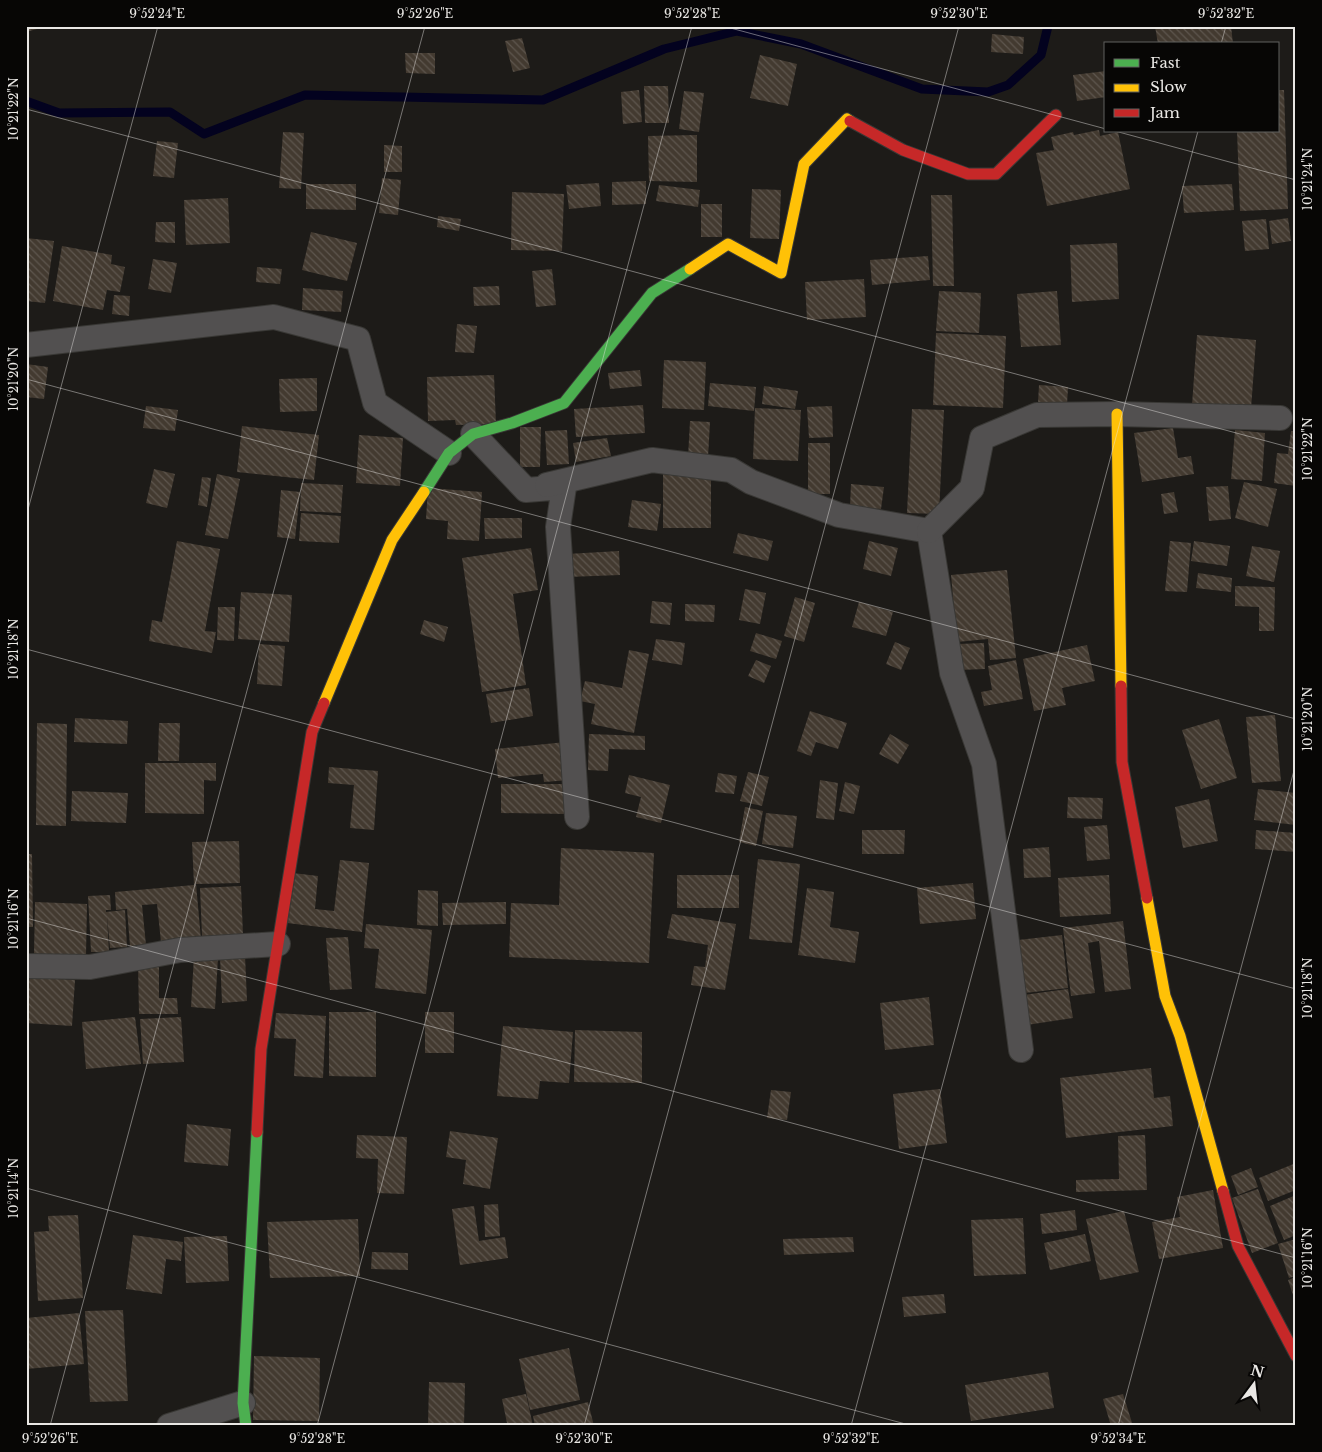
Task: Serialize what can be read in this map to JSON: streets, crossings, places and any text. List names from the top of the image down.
{
  "legend": ["Fast", "Slow", "Jam"],
  "north": "top",
  "coordinates": [
    "9°52'24\"E",
    "9°52'26\"E",
    "9°52'28\"E",
    "9°52'30\"E",
    "9°52'32\"E",
    "10°21'22\"N",
    "10°21'24\"N",
    "10°21'20\"N",
    "10°21'18\"N",
    "10°21'16\"N",
    "10°21'14\"N",
    "9°52'34\"E"
  ]
}
